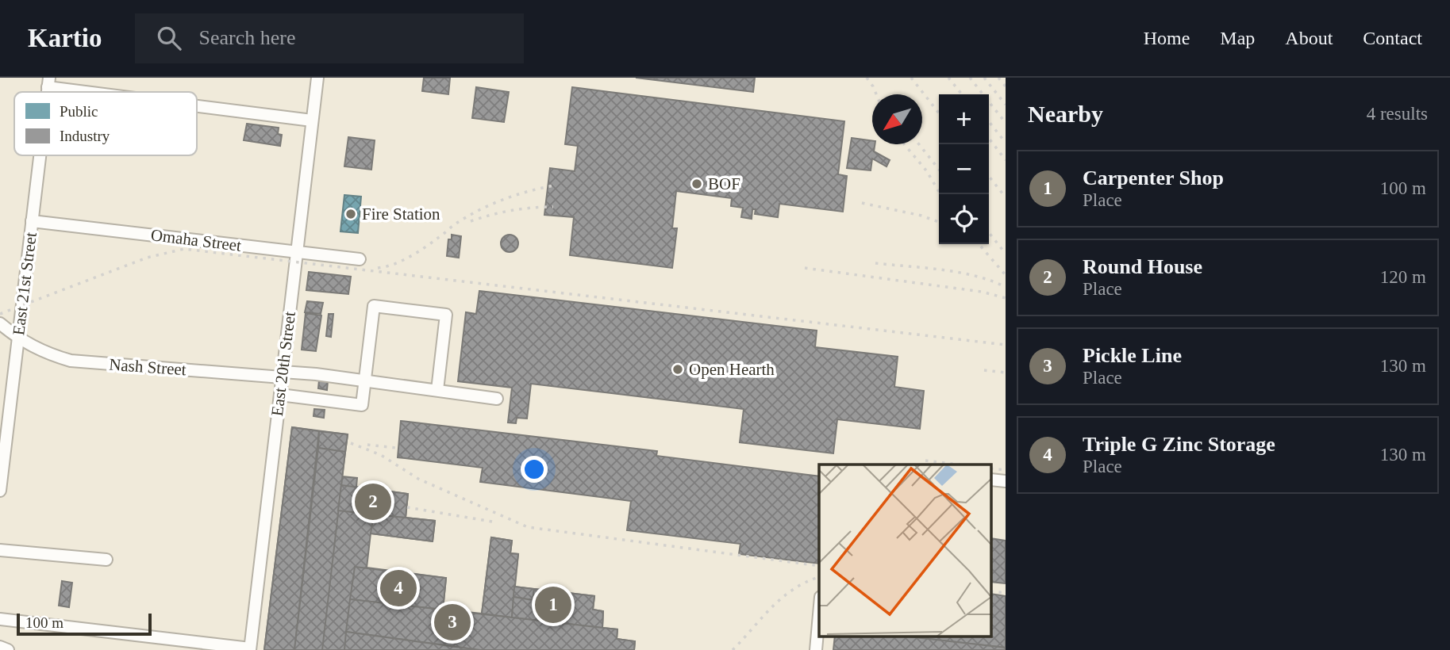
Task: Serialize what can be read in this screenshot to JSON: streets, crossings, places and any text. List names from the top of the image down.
{
  "streets": {
    "street": [
      "Omaha Street",
      "East 21st Street",
      "East 20th Street",
      "Nash Street"
    ]
  },
  "crossings": [
    ["Omaha Street", "East 21st Street"],
    ["Omaha Street", "East 20th Street"],
    ["East 21st Street", "Nash Street"],
    ["East 20th Street", "Nash Street"]
  ],
  "places": ["BOF", "Fire Station", "Open Hearth"],
  "legend": ["Public", "Industry"],
  "scale_bar": "100 m",
  "north": "bottom left",
  "page": {
    "header": "Kartio",
    "search": "Search here",
    "nav": [
      "Home",
      "Map",
      "About",
      "Contact"
    ],
    "heading": ["Nearby", "4 results"],
    "map_buttons": ["+", "−"],
    "list": [
      {
        "mark": "1",
        "name": "Carpenter Shop",
        "note": "Place",
        "value": "100 m"
      },
      {
        "mark": "2",
        "name": "Round House",
        "note": "Place",
        "value": "120 m"
      },
      {
        "mark": "3",
        "name": "Pickle Line",
        "note": "Place",
        "value": "130 m"
      },
      {
        "mark": "4",
        "name": "Triple G Zinc Storage",
        "note": "Place",
        "value": "130 m"
      }
    ],
    "pins": [
      "2",
      "4",
      "1",
      "3"
    ],
    "scale": "100 m"
  }
}
